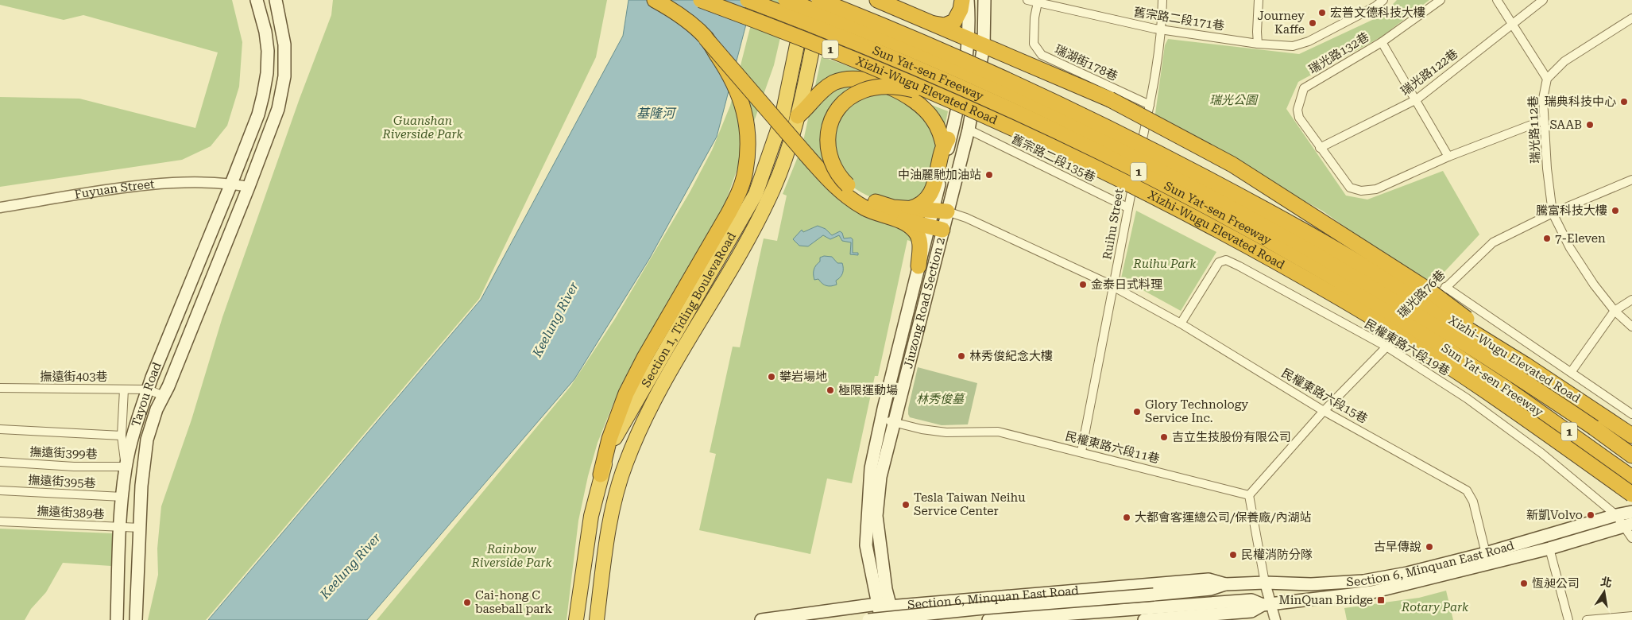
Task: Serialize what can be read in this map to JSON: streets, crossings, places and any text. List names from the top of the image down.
{
  "streets": {
    "highway": [
      "1",
      "Sun Yat-sen Freeway",
      "Xizhi-Wugu Elevated Road",
      "Section 1, Tiding BoulevaRoad"
    ],
    "main road": ["Jiuzong Road Section 2", "Tayou Road", "Section 6, Minquan East Road"],
    "street": [
      "舊宗路二段171巷",
      "瑞光路132巷",
      "瑞湖街178巷",
      "瑞光路122巷",
      "瑞光路112巷",
      "舊宗路二段135巷",
      "Fuyuan Street",
      "Ruihu Street",
      "瑞光路76巷",
      "民權東路六段19巷",
      "撫遠街403巷",
      "民權東路六段15巷",
      "民權東路六段11巷",
      "撫遠街399巷",
      "撫遠街395巷",
      "撫遠街389巷"
    ]
  },
  "crossings": [
    ["舊宗路二段171巷", "瑞湖街178巷"],
    ["舊宗路二段171巷", "Ruihu Street"],
    ["瑞光路132巷", "瑞光路122巷"],
    ["瑞湖街178巷", "Ruihu Street"],
    ["Xizhi-Wugu Elevated Road", "Section 1, Tiding BoulevaRoad"],
    ["瑞光路112巷", "瑞光路76巷"],
    ["舊宗路二段135巷", "Ruihu Street"],
    ["舊宗路二段135巷", "Jiuzong Road Section 2"],
    ["Fuyuan Street", "Tayou Road"],
    ["Ruihu Street", "民權東路六段15巷"],
    ["Ruihu Street", "民權東路六段11巷"],
    ["瑞光路76巷", "民權東路六段19巷"],
    ["瑞光路76巷", "民權東路六段15巷"],
    ["瑞光路76巷", "民權東路六段11巷"],
    ["Jiuzong Road Section 2", "民權東路六段15巷"],
    ["Jiuzong Road Section 2", "民權東路六段11巷"],
    ["Jiuzong Road Section 2", "Section 6, Minquan East Road"],
    ["民權東路六段19巷", "民權東路六段15巷"],
    ["民權東路六段19巷", "Section 6, Minquan East Road"],
    ["撫遠街403巷", "Tayou Road"],
    ["Tayou Road", "撫遠街399巷"],
    ["Tayou Road", "撫遠街395巷"],
    ["Tayou Road", "撫遠街389巷"],
    ["民權東路六段15巷", "Section 6, Minquan East Road"]
  ],
  "water": ["基隆河", "Keelung River"],
  "parks": [
    "瑞光公園",
    "Guanshan Riverside Park",
    "Ruihu Park",
    "林秀俊墓",
    "Rainbow Riverside Park",
    "Rotary Park"
  ],
  "places": {
    "other": [
      "宏普文德科技大樓",
      "Journey Kaffe",
      "瑞典科技中心",
      "SAAB",
      "中油麗馳加油站",
      "騰富科技大樓",
      "7-Eleven",
      "金泰日式料理",
      "林秀俊紀念大樓",
      "攀岩場地",
      "極限運動場",
      "Glory Technology Service Inc.",
      "吉立生技股份有限公司",
      "Tesla Taiwan Neihu Service Center",
      "新凱Volvo",
      "大都會客運總公司/保養廠/內湖站",
      "古早傳說",
      "民權消防分隊",
      "恆昶公司",
      "Cai-hong C baseball park"
    ],
    "transit": ["MinQuan Bridge"]
  },
  "north": "top"
}
